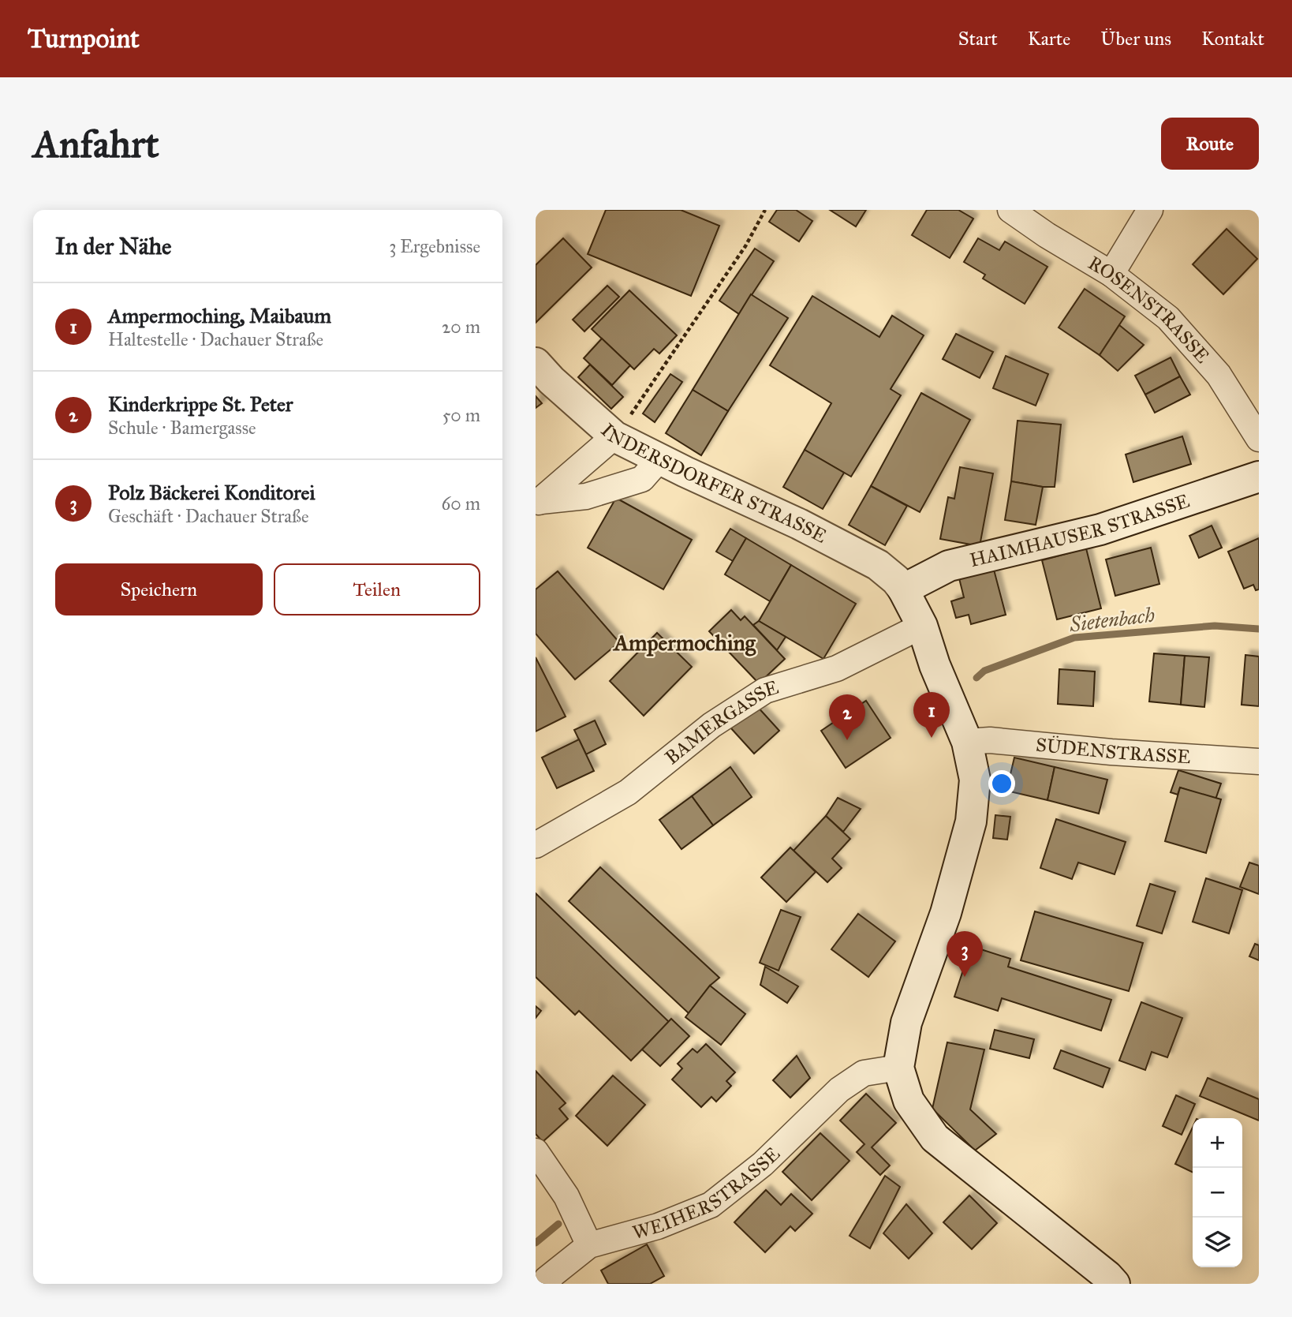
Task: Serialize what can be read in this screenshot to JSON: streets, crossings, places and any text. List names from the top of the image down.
{
  "streets": {
    "main road": ["INDERSDORFER STRASSE", "HAIMHAUSER STRASSE"],
    "street": [
      "ROSENSTRASSE",
      "BAMERGASSE",
      "SÜDENSTRASSE",
      "WEIHERSTRASSE"
    ]
  },
  "crossings": [
    ["INDERSDORFER STRASSE", "HAIMHAUSER STRASSE"],
    ["INDERSDORFER STRASSE", "BAMERGASSE"],
    ["INDERSDORFER STRASSE", "SÜDENSTRASSE"],
    ["INDERSDORFER STRASSE", "WEIHERSTRASSE"]
  ],
  "districts": ["Ampermoching"],
  "water": ["Sietenbach"],
  "page": {
    "header": "Turnpoint",
    "nav": [
      "Start",
      "Karte",
      "Über uns",
      "Kontakt"
    ],
    "buttons": [
      "Route",
      ["Speichern", "Teilen"]
    ],
    "title": "Anfahrt",
    "heading": ["In der Nähe", "3 Ergebnisse"],
    "list": [
      {
        "mark": "1",
        "name": "Ampermoching, Maibaum",
        "note": "Haltestelle · Dachauer Straße",
        "value": "20 m"
      },
      {
        "mark": "2",
        "name": "Kinderkrippe St. Peter",
        "note": "Schule · Bamergasse",
        "value": "50 m"
      },
      {
        "mark": "3",
        "name": "Polz Bäckerei Konditorei",
        "note": "Geschäft · Dachauer Straße",
        "value": "60 m"
      }
    ],
    "pins": ["1", "2", "3"],
    "map_buttons": ["+", "−"]
  }
}
